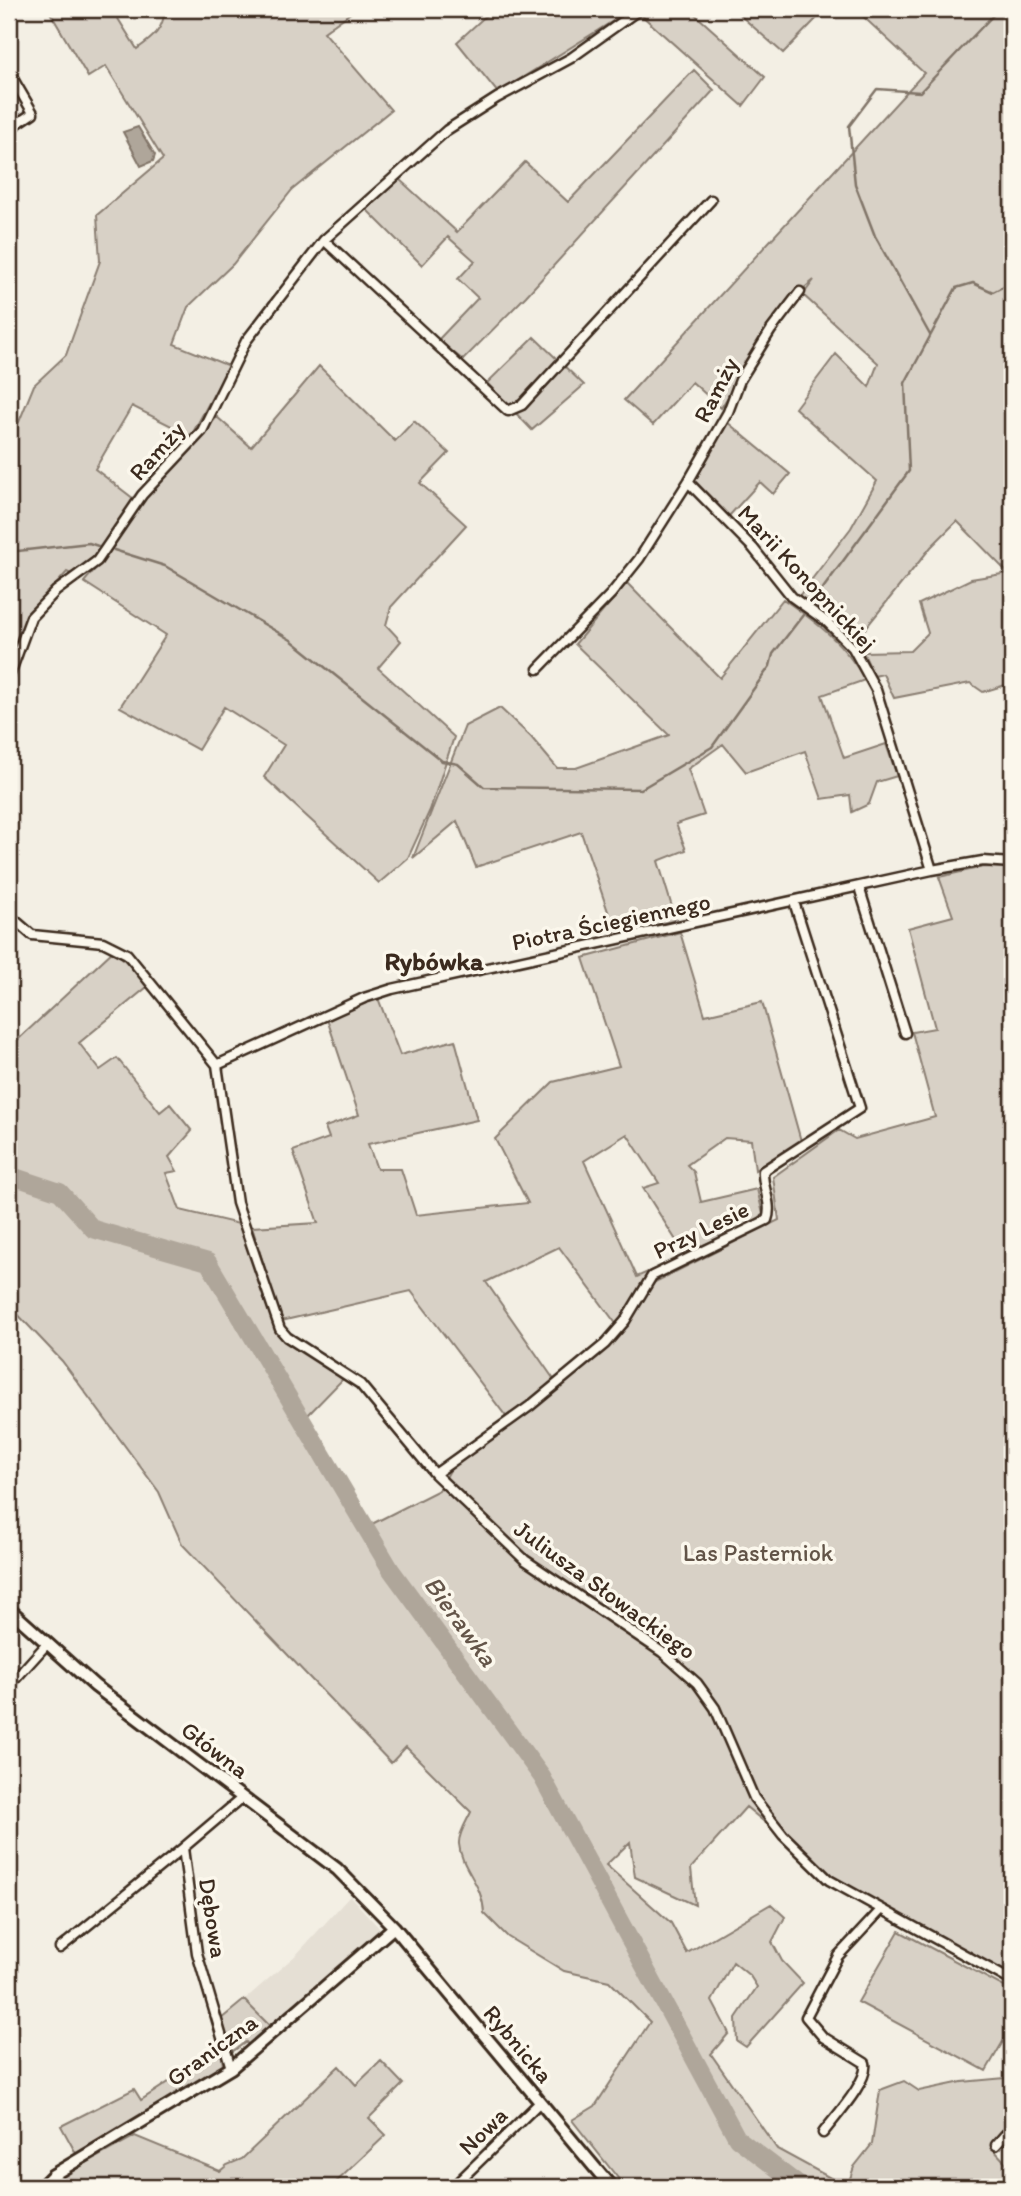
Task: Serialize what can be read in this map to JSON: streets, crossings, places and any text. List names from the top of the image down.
{
  "streets": {
    "main road": ["Główna", "Rybnicka", "Graniczna"],
    "street": [
      "Ramży",
      "Marii Konopnickiej",
      "Piotra Ściegiennego",
      "Przy Lesie",
      "Juliusza Słowackiego",
      "Dębowa",
      "Nowa"
    ]
  },
  "crossings": [
    ["Ramży", "Marii Konopnickiej"],
    ["Marii Konopnickiej", "Piotra Ściegiennego"],
    ["Piotra Ściegiennego", "Przy Lesie"],
    ["Piotra Ściegiennego", "Juliusza Słowackiego"],
    ["Przy Lesie", "Juliusza Słowackiego"],
    ["Główna", "Dębowa"],
    ["Główna", "Rybnicka"],
    ["Główna", "Graniczna"],
    ["Dębowa", "Graniczna"],
    ["Rybnicka", "Graniczna"],
    ["Rybnicka", "Nowa"]
  ],
  "districts": ["Rybówka"],
  "water": ["Bierawka"],
  "parks": ["Las Pasterniok"]
}
